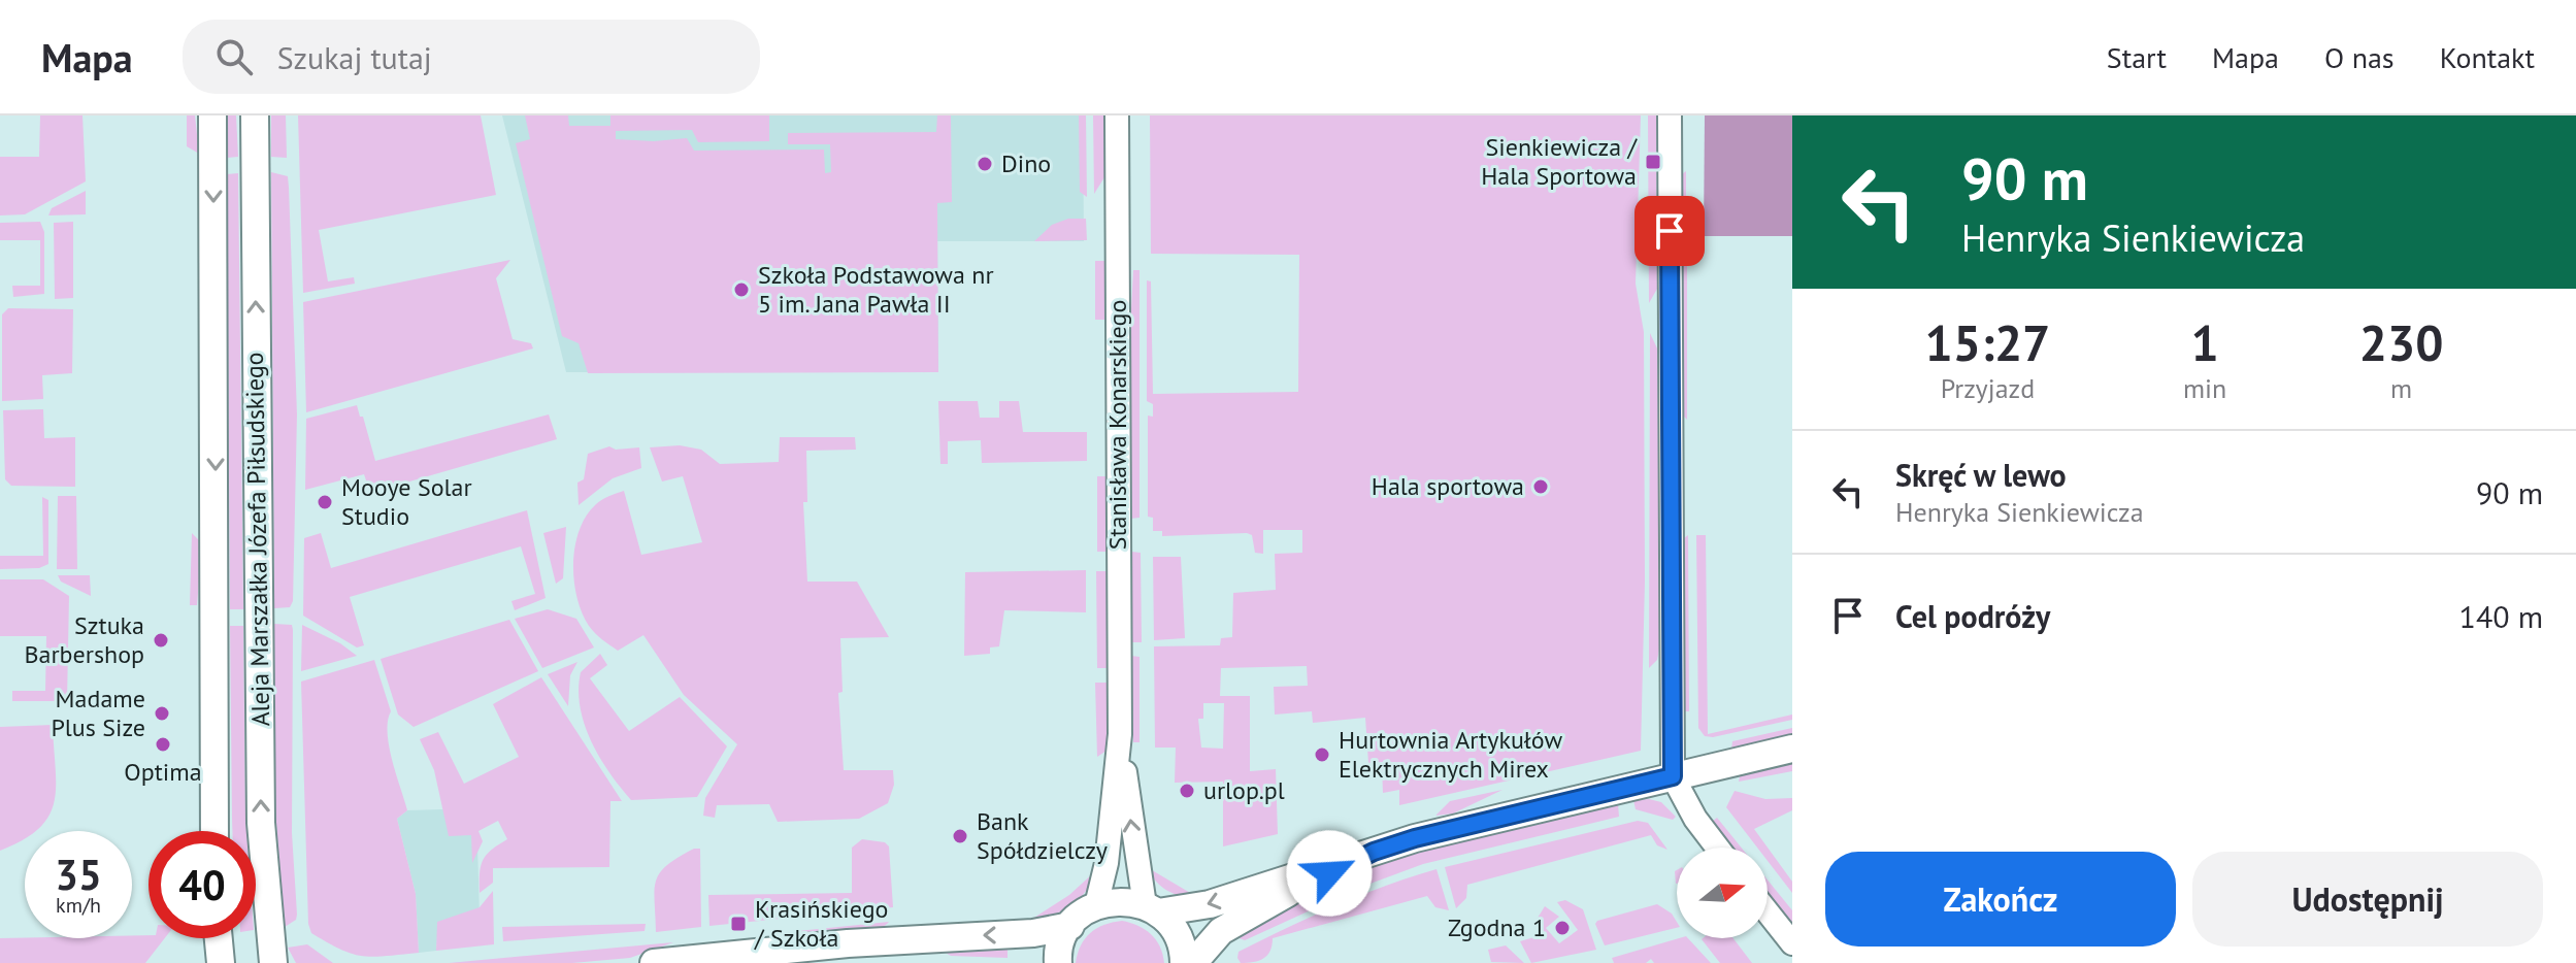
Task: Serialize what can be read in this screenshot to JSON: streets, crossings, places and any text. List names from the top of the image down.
{
  "streets": {
    "street": ["Stanisława Konarskiego", "Aleja Marszałka Józefa Piłsudskiego"]
  },
  "places": {
    "transit": ["Sienkiewicza / Hala Sportowa", "Krasińskiego / Szkoła"],
    "other": [
      "Dino",
      "Szkoła Podstawowa nr 5 im. Jana Pawła II",
      "Hala sportowa",
      "Mooye Solar Studio",
      "Sztuka Barbershop",
      "Madame Plus Size",
      "Optima",
      "Hurtownia Artykułów Elektrycznych Mirex",
      "urlop.pl",
      "Bank Spółdzielczy",
      "Zgodna 1"
    ]
  },
  "north": "right",
  "page": {
    "header": "Mapa",
    "search": "Szukaj tutaj",
    "nav": [
      "Start",
      "Mapa",
      "O nas",
      "Kontakt"
    ],
    "turn": ["90 m", "Henryka Sienkiewicza"],
    "eta": [
      "15:27",
      "Przyjazd",
      "1",
      "min",
      "230",
      "m"
    ],
    "list": [
      {
        "name": "Skręć w lewo",
        "note": "Henryka Sienkiewicza",
        "value": "90 m"
      },
      {
        "name": "Cel podróży",
        "value": "140 m"
      }
    ],
    "speed": "35 km/h",
    "limit": "40",
    "buttons": ["Zakończ", "Udostępnij"]
  }
}
